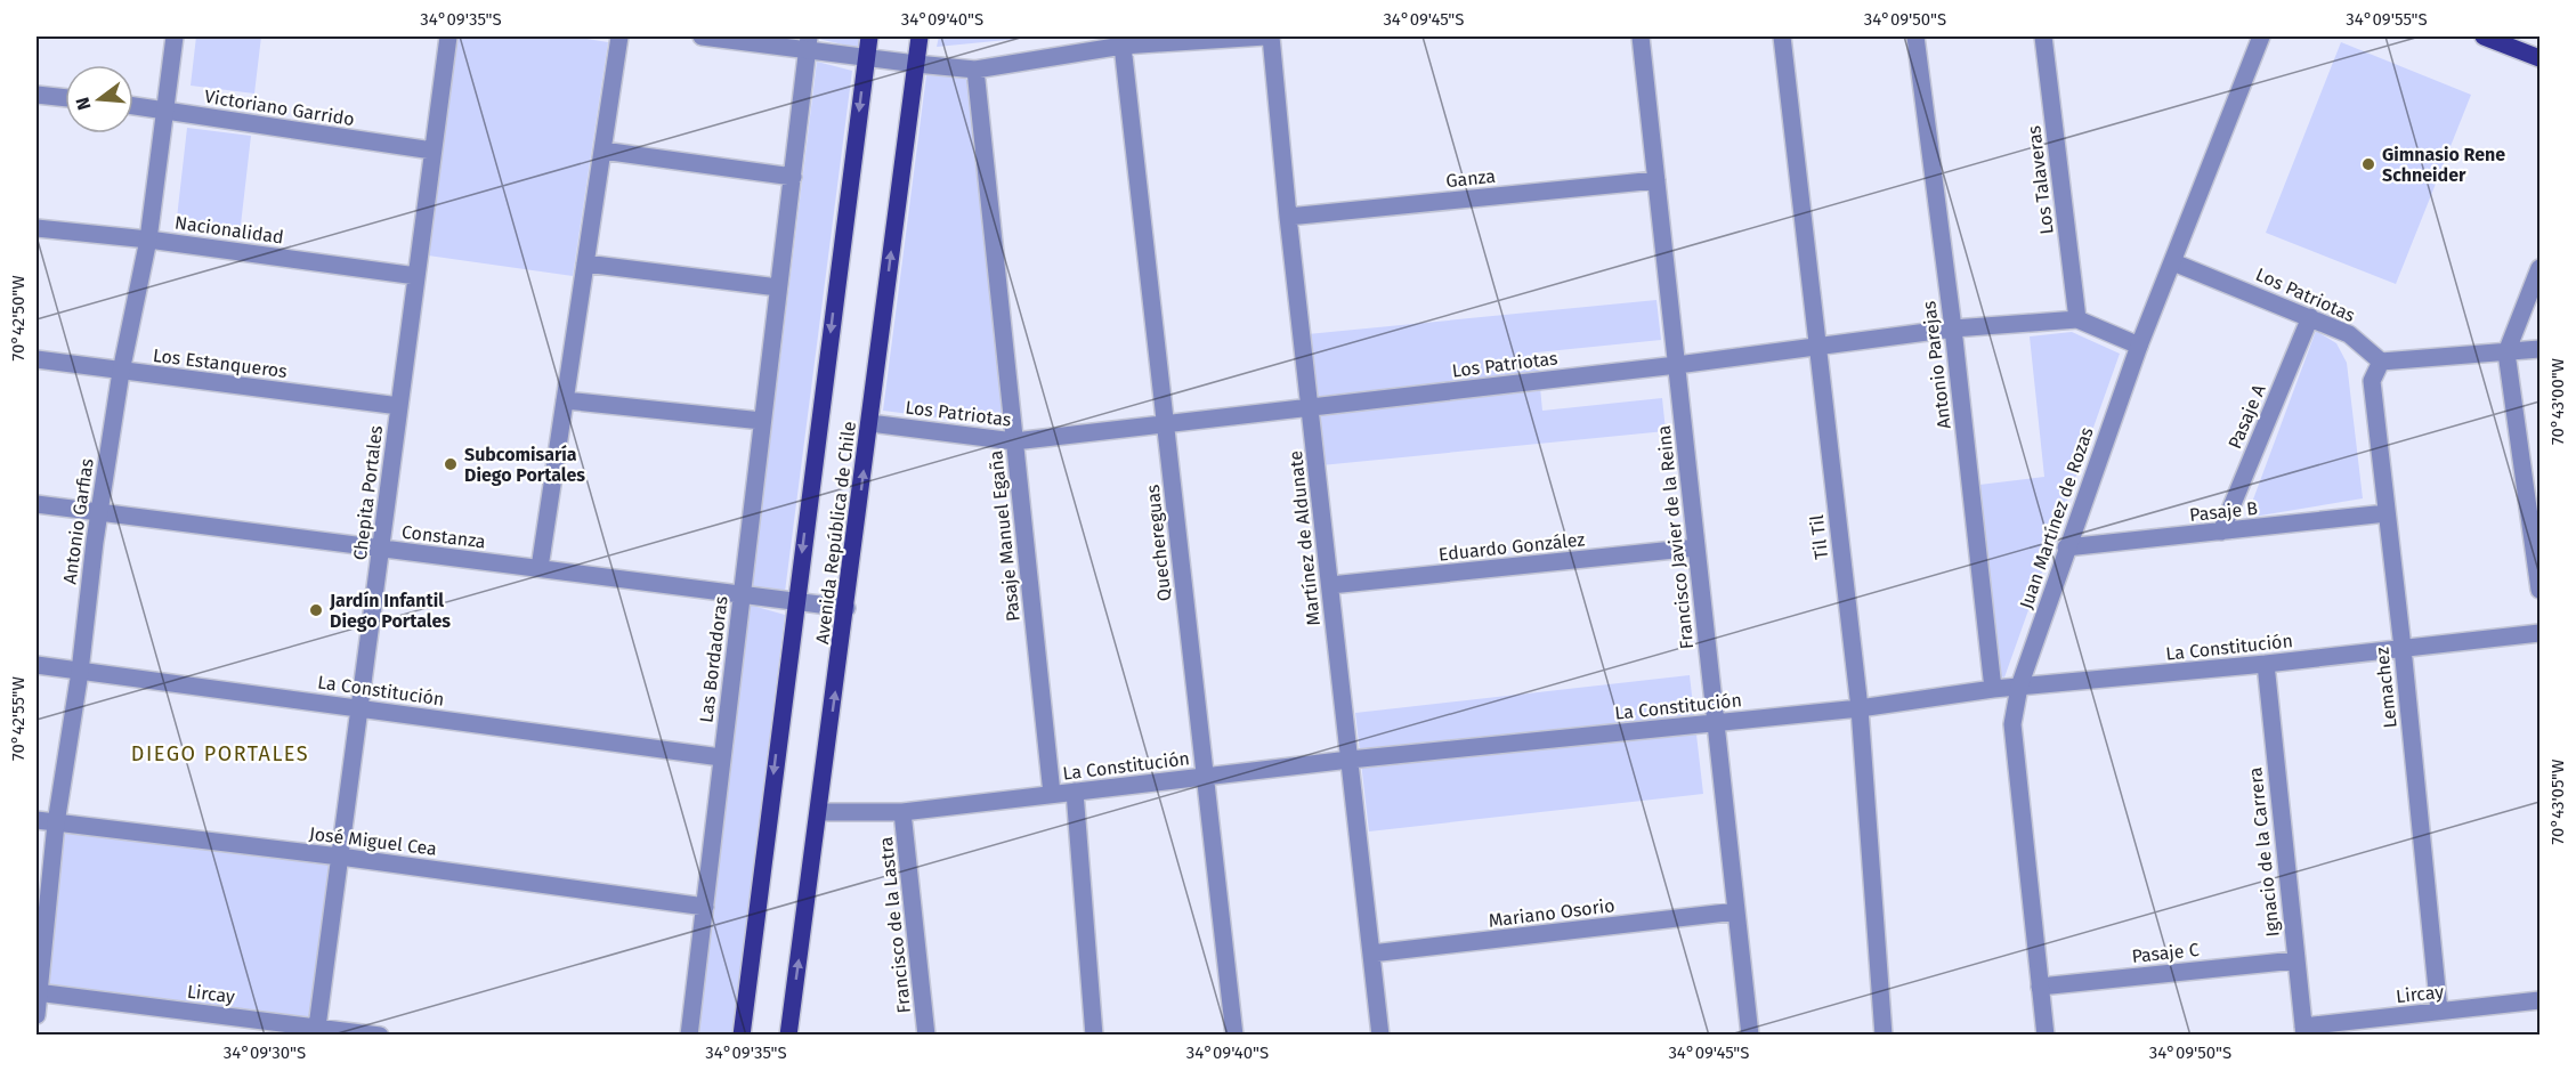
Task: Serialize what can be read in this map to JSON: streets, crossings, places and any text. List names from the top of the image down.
{
  "streets": {
    "main road": ["Avenida República de Chile"],
    "street": [
      "Victoriano Garrido",
      "Ganza",
      "Los Talaveras",
      "Nacionalidad",
      "Los Patriotas",
      "Los Estanqueros",
      "Antonio Parejas",
      "Pasaje A",
      "Chepita Portales",
      "Pasaje B",
      "Juan Martínez de Rozas",
      "Antonio Garfias",
      "Constanza",
      "Pasaje Manuel Egaña",
      "Francisco Javier de la Reina",
      "Til Til",
      "Martínez de Aldunate",
      "Quechereguas",
      "Eduardo González",
      "La Constitución",
      "Las Bordadoras",
      "Lemachez",
      "José Miguel Cea",
      "Ignacio de la Carrera",
      "Mariano Osorio",
      "Francisco de la Lastra",
      "Pasaje C",
      "Lircay"
    ]
  },
  "crossings": [
    ["Victoriano Garrido", "Chepita Portales"],
    ["Victoriano Garrido", "Antonio Garfias"],
    ["Ganza", "Francisco Javier de la Reina"],
    ["Ganza", "Martínez de Aldunate"],
    ["Los Talaveras", "Los Patriotas"],
    ["Nacionalidad", "Chepita Portales"],
    ["Nacionalidad", "Antonio Garfias"],
    ["Los Patriotas", "Antonio Parejas"],
    ["Los Patriotas", "Pasaje A"],
    ["Los Patriotas", "Juan Martínez de Rozas"],
    ["Los Patriotas", "Avenida República de Chile"],
    ["Los Patriotas", "Pasaje Manuel Egaña"],
    ["Los Patriotas", "Francisco Javier de la Reina"],
    ["Los Patriotas", "Til Til"],
    ["Los Patriotas", "Martínez de Aldunate"],
    ["Los Patriotas", "Quechereguas"],
    ["Los Patriotas", "Lemachez"],
    ["Los Estanqueros", "Chepita Portales"],
    ["Los Estanqueros", "Antonio Garfias"],
    ["Antonio Parejas", "La Constitución"],
    ["Pasaje A", "Pasaje B"],
    ["Chepita Portales", "Constanza"],
    ["Chepita Portales", "La Constitución"],
    ["Chepita Portales", "José Miguel Cea"],
    ["Chepita Portales", "Lircay"],
    ["Pasaje B", "Juan Martínez de Rozas"],
    ["Pasaje B", "Lemachez"],
    ["Juan Martínez de Rozas", "La Constitución"],
    ["Juan Martínez de Rozas", "Pasaje C"],
    ["Antonio Garfias", "Constanza"],
    ["Antonio Garfias", "La Constitución"],
    ["Antonio Garfias", "José Miguel Cea"],
    ["Antonio Garfias", "Lircay"],
    ["Avenida República de Chile", "Constanza"],
    ["Avenida República de Chile", "La Constitución"],
    ["Constanza", "Las Bordadoras"],
    ["Pasaje Manuel Egaña", "La Constitución"],
    ["Francisco Javier de la Reina", "Eduardo González"],
    ["Francisco Javier de la Reina", "La Constitución"],
    ["Francisco Javier de la Reina", "Mariano Osorio"],
    ["Til Til", "La Constitución"],
    ["Martínez de Aldunate", "Eduardo González"],
    ["Martínez de Aldunate", "La Constitución"],
    ["Martínez de Aldunate", "Mariano Osorio"],
    ["Quechereguas", "La Constitución"],
    ["La Constitución", "Las Bordadoras"],
    ["La Constitución", "Lemachez"],
    ["La Constitución", "Ignacio de la Carrera"],
    ["La Constitución", "Francisco de la Lastra"],
    ["Las Bordadoras", "José Miguel Cea"],
    ["Lemachez", "Lircay"],
    ["Ignacio de la Carrera", "Pasaje C"],
    ["Ignacio de la Carrera", "Lircay"]
  ],
  "districts": ["DIEGO PORTALES"],
  "places": ["Gimnasio Rene Schneider", "Subcomisaría Diego Portales", "Jardín Infantil Diego Portales"],
  "north": "left",
  "coordinates": [
    "34°09'35\"S",
    "34°09'40\"S",
    "34°09'45\"S",
    "34°09'50\"S",
    "34°09'55\"S",
    "70°42'50\"W",
    "70°43'00\"W",
    "70°42'55\"W",
    "70°43'05\"W",
    "34°09'30\"S"
  ]
}
